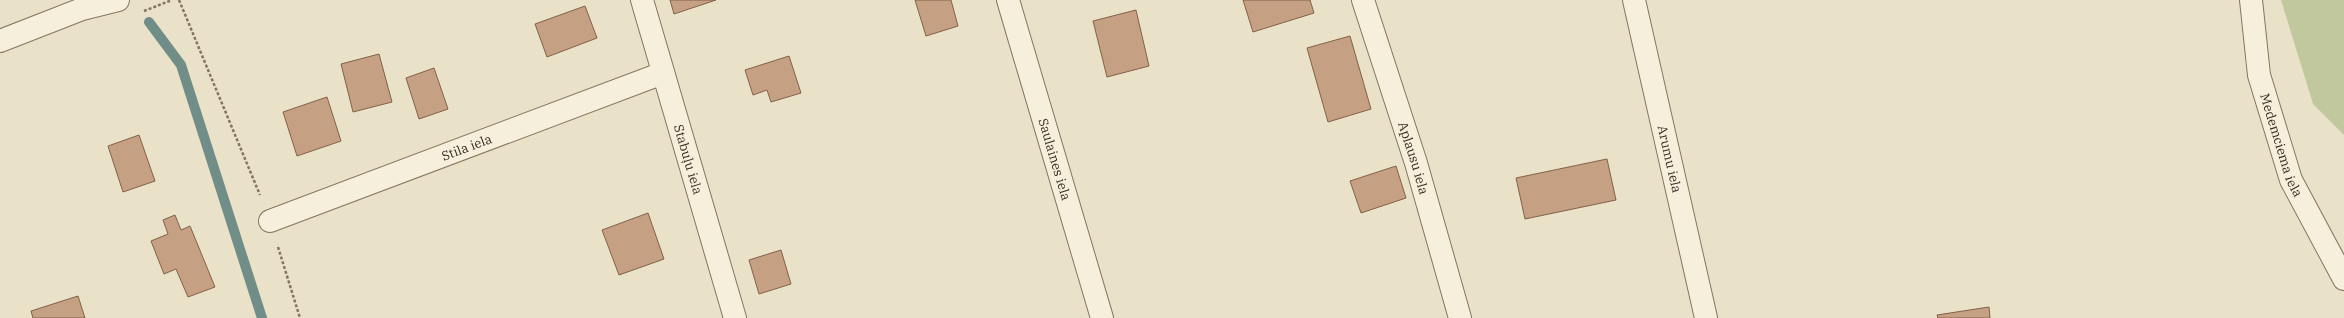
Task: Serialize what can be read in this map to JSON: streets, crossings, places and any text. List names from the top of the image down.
{
  "streets": {
    "street": [
      "Medemciema iela",
      "Stila iela",
      "Aplausu iela",
      "Stabuļu iela",
      "Saulaines iela",
      "Arumu iela"
    ]
  },
  "crossings": [
    ["Stila iela", "Stabuļu iela"]
  ]
}
